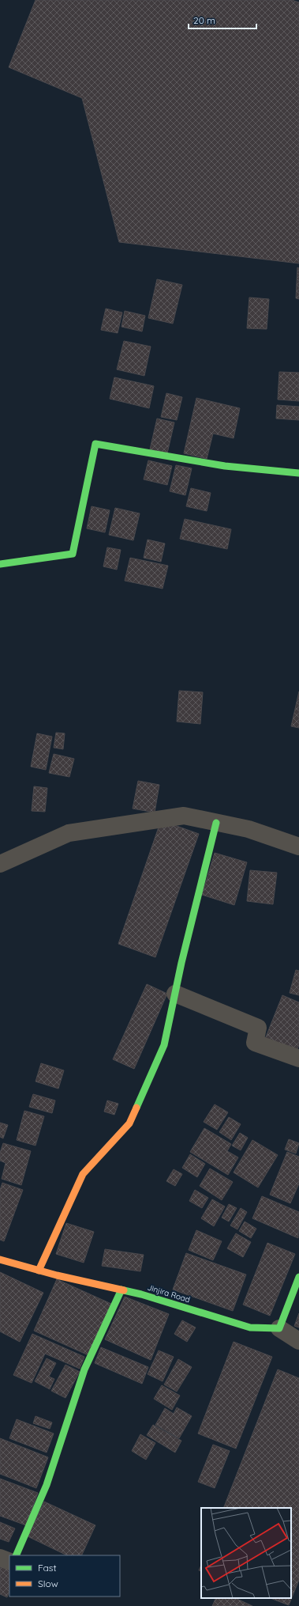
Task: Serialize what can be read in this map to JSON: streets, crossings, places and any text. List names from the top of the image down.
{
  "streets": {
    "street": ["Jinjira Road"]
  },
  "legend": ["Fast", "Slow"],
  "scale_bar": "20 m"
}
